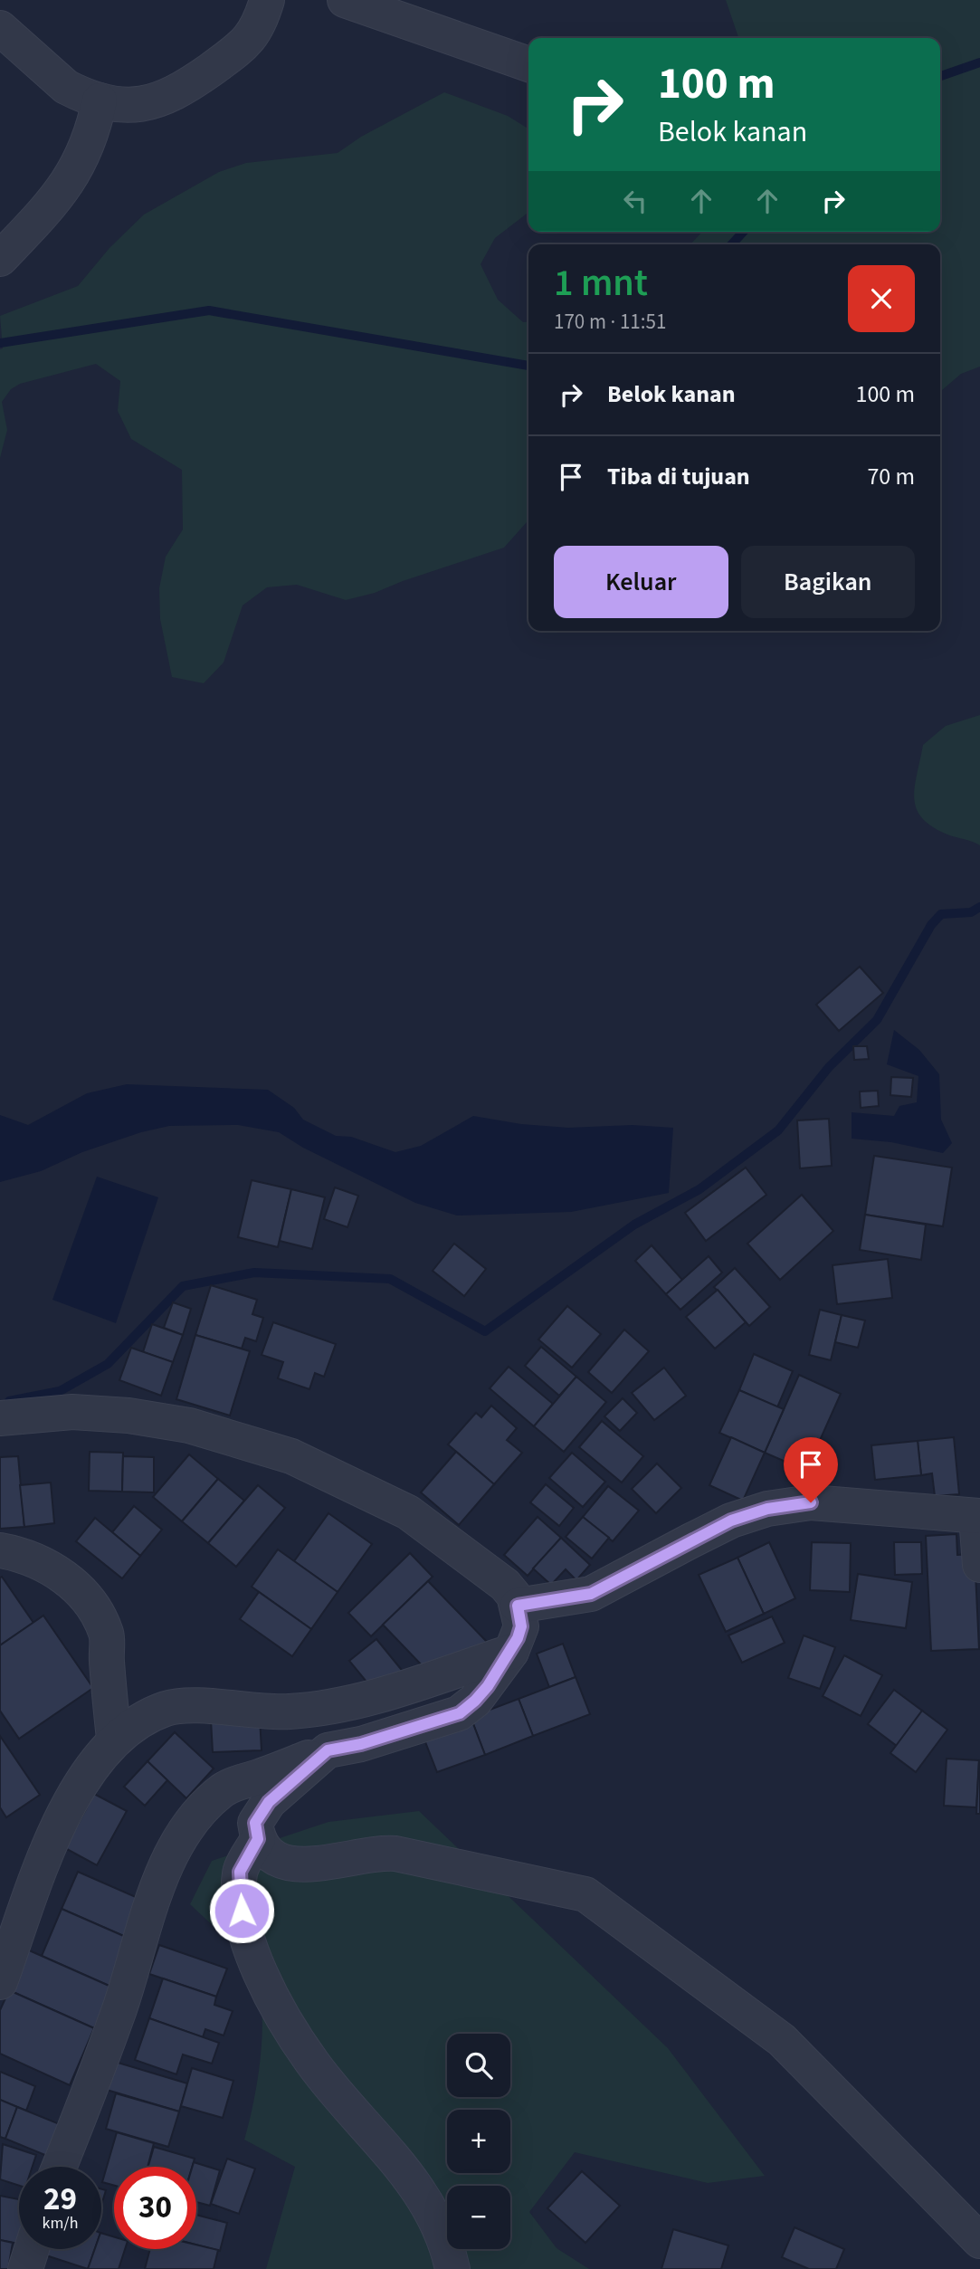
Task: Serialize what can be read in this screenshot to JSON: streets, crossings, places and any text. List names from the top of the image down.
{
  "page": {
    "turn": ["100 m", "Belok kanan"],
    "heading": ["1 mnt", "170 m · 11:51"],
    "list": [
      {
        "name": "Belok kanan",
        "value": "100 m"
      },
      {
        "name": "Tiba di tujuan",
        "value": "70 m"
      }
    ],
    "buttons": ["Keluar", "Bagikan"],
    "map_buttons": ["+", "−"],
    "speed": "29 km/h",
    "limit": "30"
  }
}
